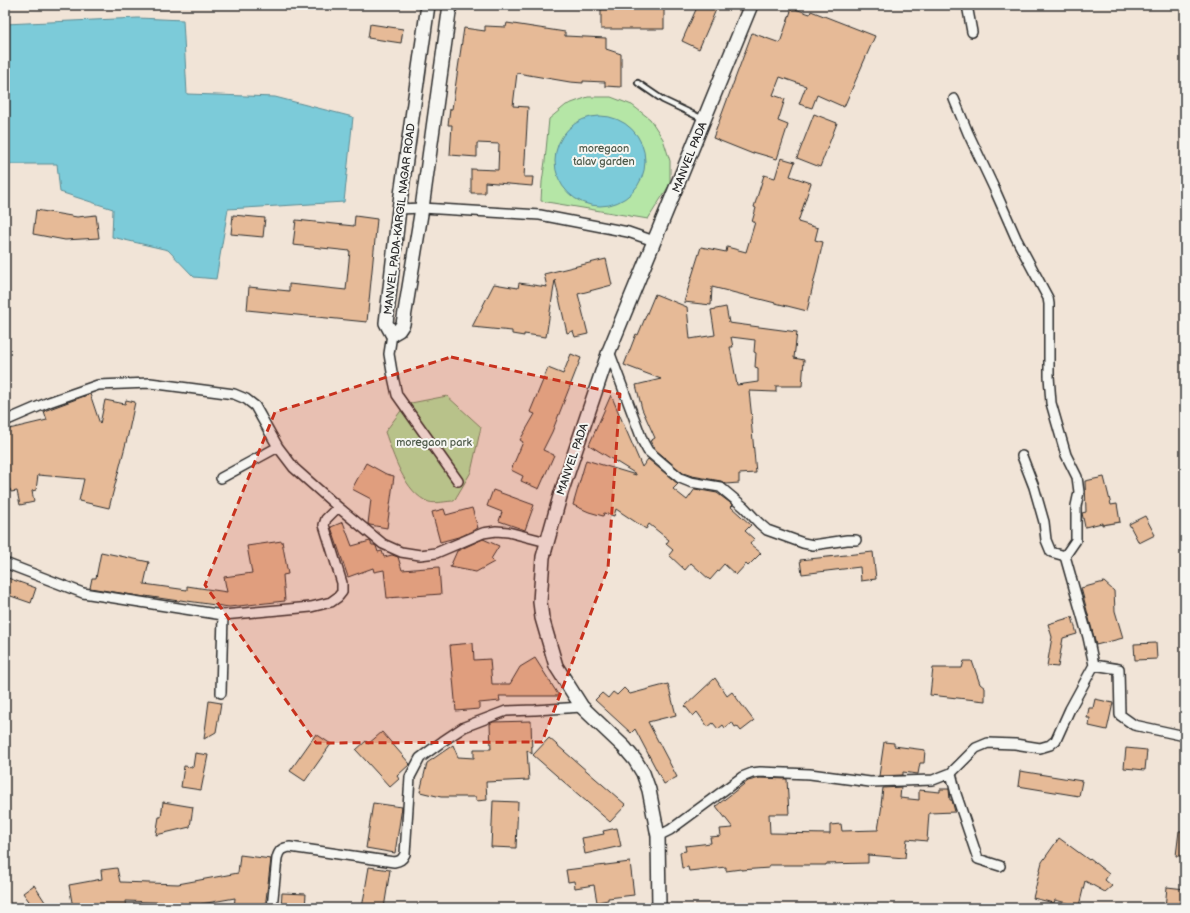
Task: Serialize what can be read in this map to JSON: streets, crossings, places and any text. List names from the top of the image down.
{
  "streets": {
    "main road": ["MANVEL PADA", "MANVEL PADA-KARGIL NAGAR ROAD"]
  },
  "parks": ["moregaon talav garden", "moregaon park"]
}
